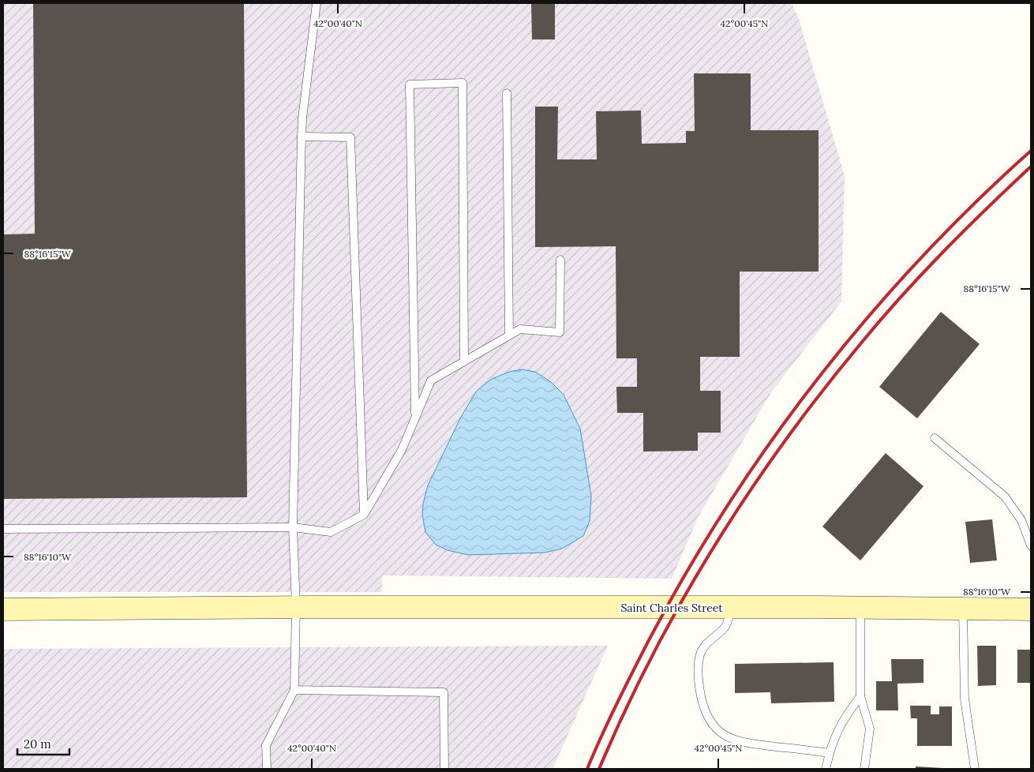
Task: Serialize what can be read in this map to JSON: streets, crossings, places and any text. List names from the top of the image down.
{
  "streets": {
    "main road": ["Saint Charles Street"]
  },
  "scale_bar": "20 m",
  "coordinates": [
    "42°00'40\"N",
    "42°00'45\"N",
    "88°16'15\"W",
    "88°16'10\"W"
  ]
}
